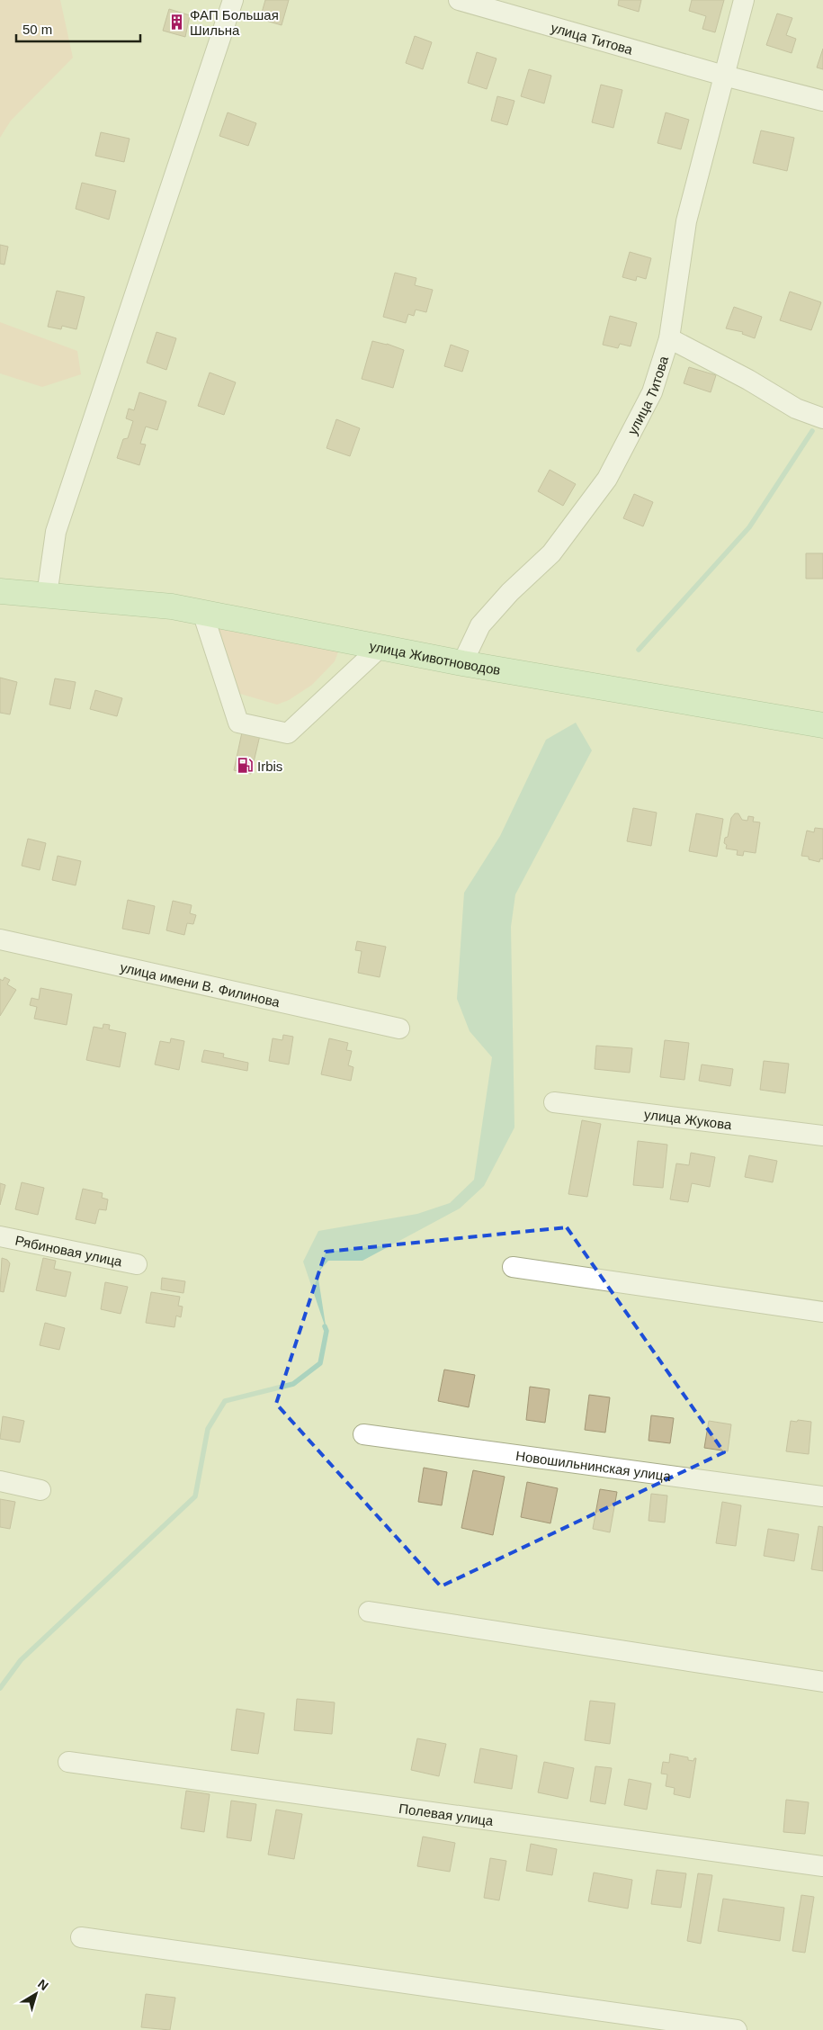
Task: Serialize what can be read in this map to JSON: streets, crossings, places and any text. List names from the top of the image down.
{
  "streets": {
    "main road": ["улица Животноводов"],
    "street": [
      "улица Титова",
      "улица имени В. Филинова",
      "улица Жукова",
      "Рябиновая улица",
      "Новошильнинская улица",
      "Полевая улица"
    ]
  },
  "crossings": [
    ["улица Титова", "улица Животноводов"]
  ],
  "places": {
    "building": ["ФАП Большая Шильна"],
    "fuel station": ["Irbis"]
  },
  "scale_bar": "50 m",
  "north": "top right"
}
